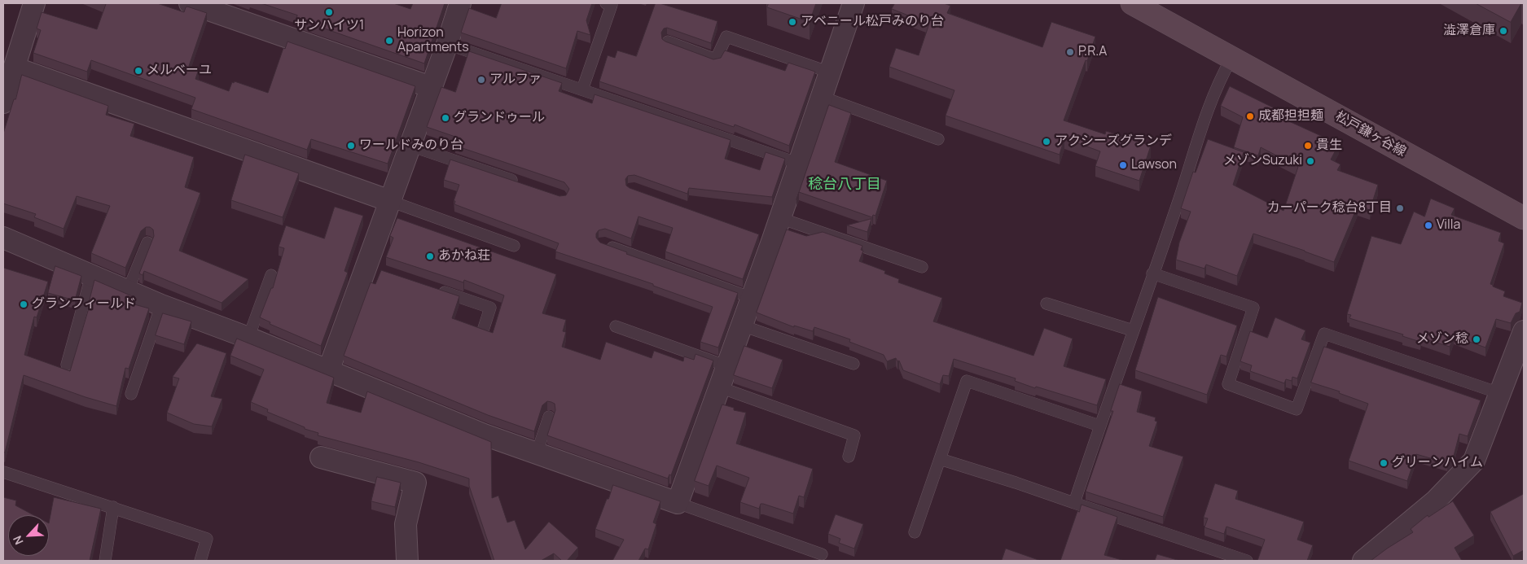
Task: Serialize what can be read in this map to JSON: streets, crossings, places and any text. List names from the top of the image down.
{
  "streets": {
    "main road": ["松戸鎌ヶ谷線"]
  },
  "districts": ["稔台八丁目"],
  "places": [
    "サンハイツ1",
    "アベニール松戸みのり台",
    "澁澤倉庫",
    "Horizon Apartments",
    "P.R.A",
    "メルベーユ",
    "アルファ",
    "成都担担麺",
    "グランドゥール",
    "アクシーズグランデ",
    "ワールドみのり台",
    "貴生",
    "メゾンSuzuki",
    "Lawson",
    "カーパーク稔台8丁目",
    "Villa",
    "あかね荘",
    "グランフィールド",
    "メゾン稔",
    "グリーンハイム"
  ],
  "north": "bottom left"
}
